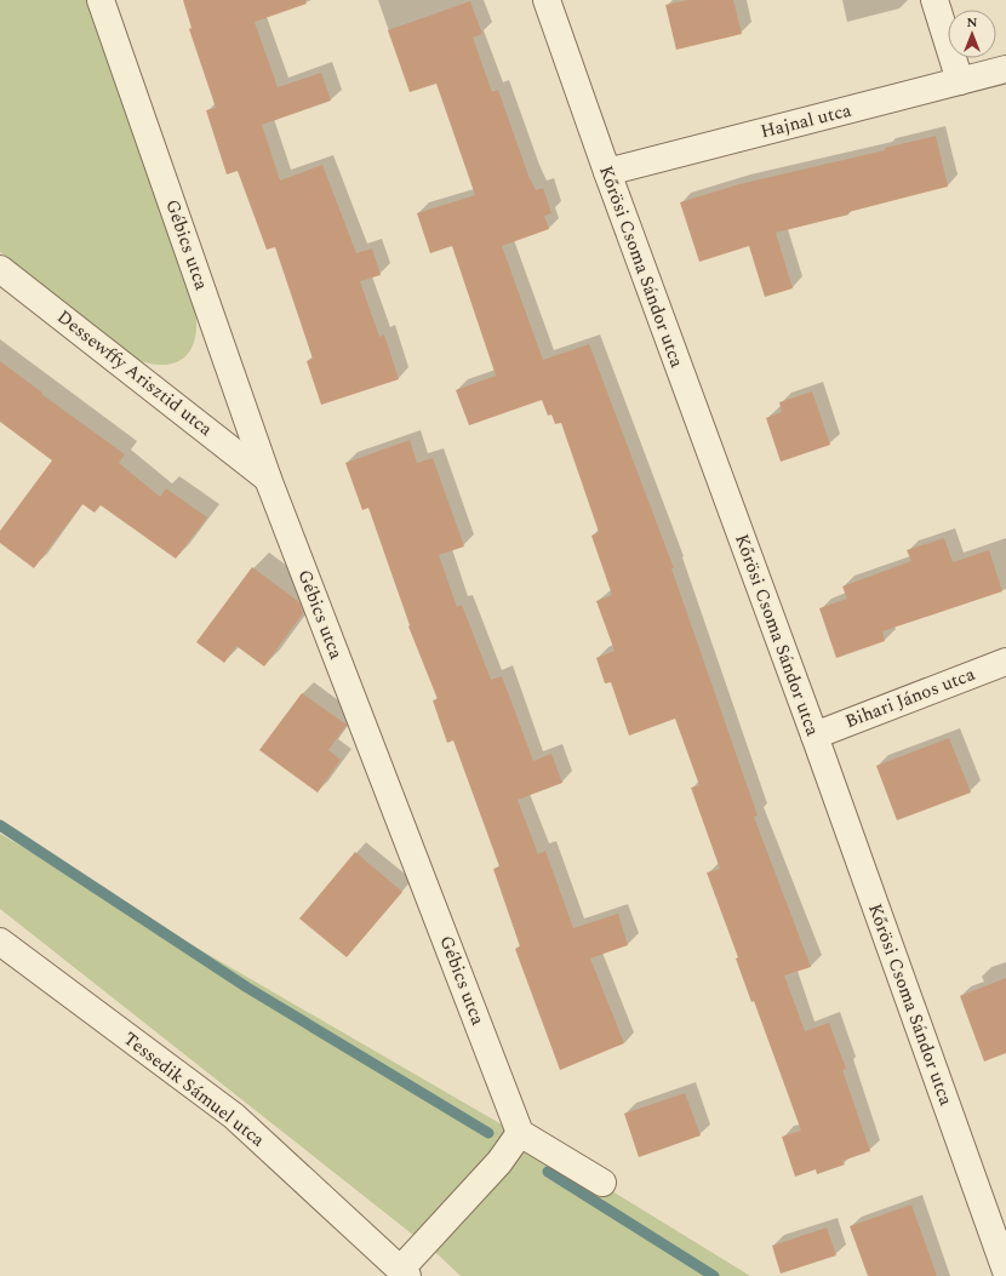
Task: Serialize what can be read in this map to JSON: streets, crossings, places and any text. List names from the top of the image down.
{
  "streets": {
    "street": [
      "Hajnal utca",
      "Gébics utca",
      "Kőrösi Csoma Sándor utca",
      "Dessewffy Arisztid utca",
      "Bihari János utca",
      "Tessedik Sámuel utca"
    ]
  },
  "crossings": [
    ["Hajnal utca", "Kőrösi Csoma Sándor utca"],
    ["Gébics utca", "Dessewffy Arisztid utca"],
    ["Kőrösi Csoma Sándor utca", "Bihari János utca"]
  ],
  "north": "top"
}
